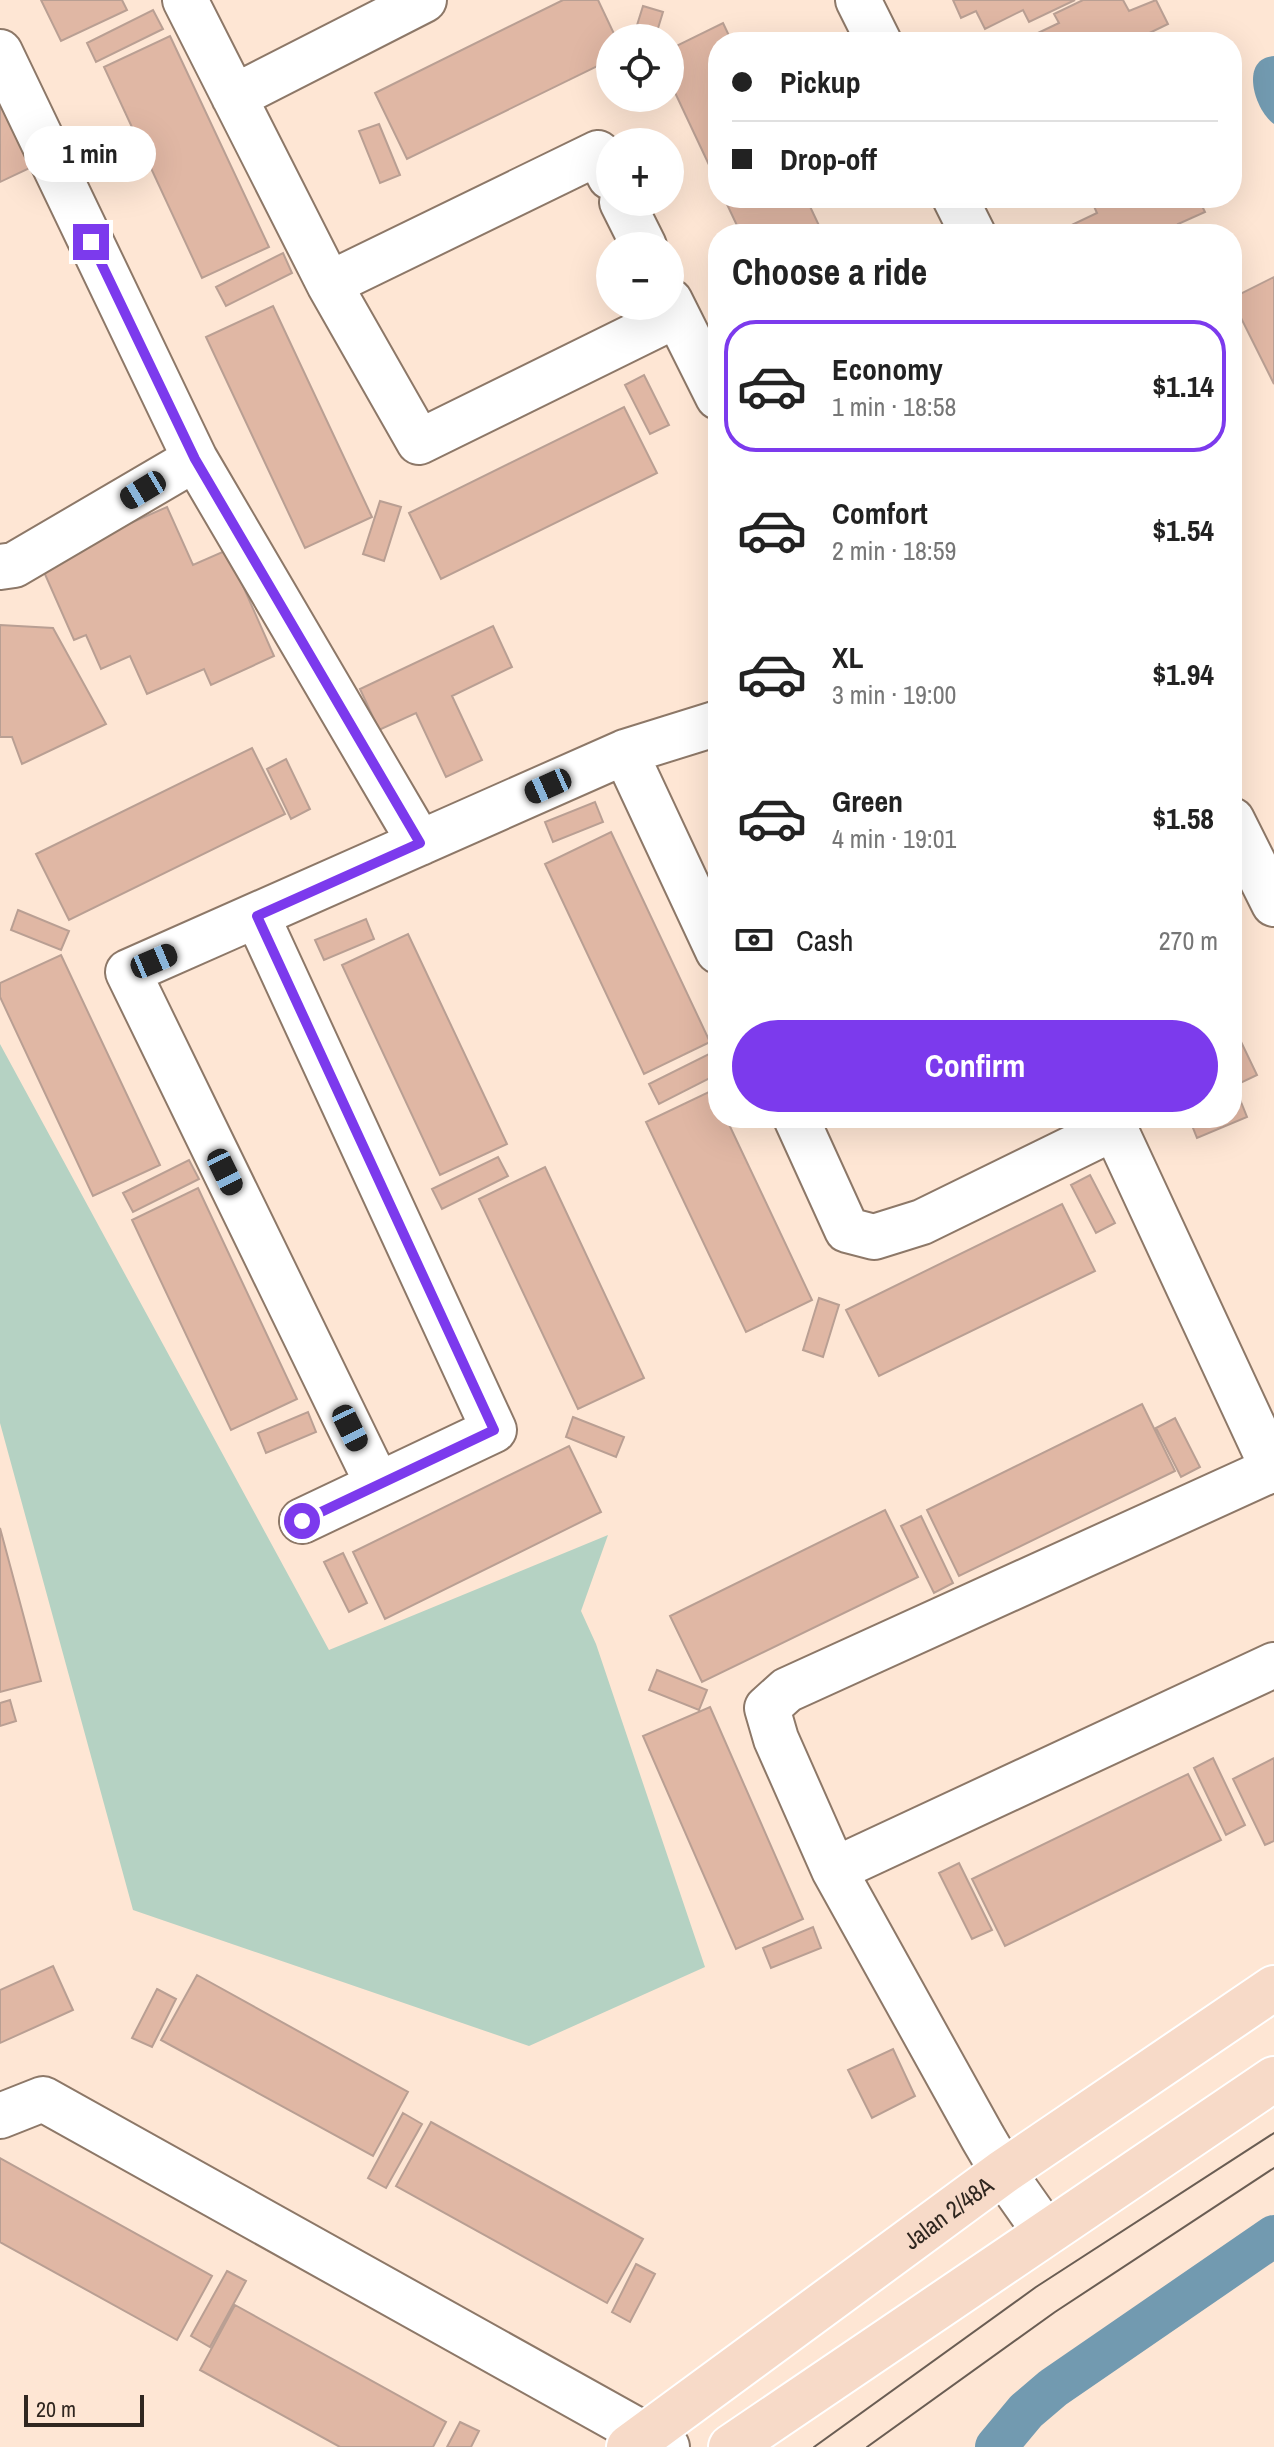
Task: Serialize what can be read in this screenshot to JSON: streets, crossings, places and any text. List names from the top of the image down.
{
  "streets": {
    "main road": ["Jalan 2/48A"]
  },
  "scale_bar": "20 m",
  "page": {
    "map_buttons": ["+", "−"],
    "banner": ["Pickup", "Drop-off"],
    "bubble": "1 min",
    "heading": "Choose a ride",
    "list": [
      {
        "name": "Economy",
        "note": "1 min · 18:58",
        "value": "$1.14"
      },
      {
        "name": "Comfort",
        "note": "2 min · 18:59",
        "value": "$1.54"
      },
      {
        "name": "XL",
        "note": "3 min · 19:00",
        "value": "$1.94"
      },
      {
        "name": "Green",
        "note": "4 min · 19:01",
        "value": "$1.58"
      }
    ],
    "pay": ["Cash", "270 m"],
    "buttons": "Confirm",
    "scale": "20 m"
  }
}
